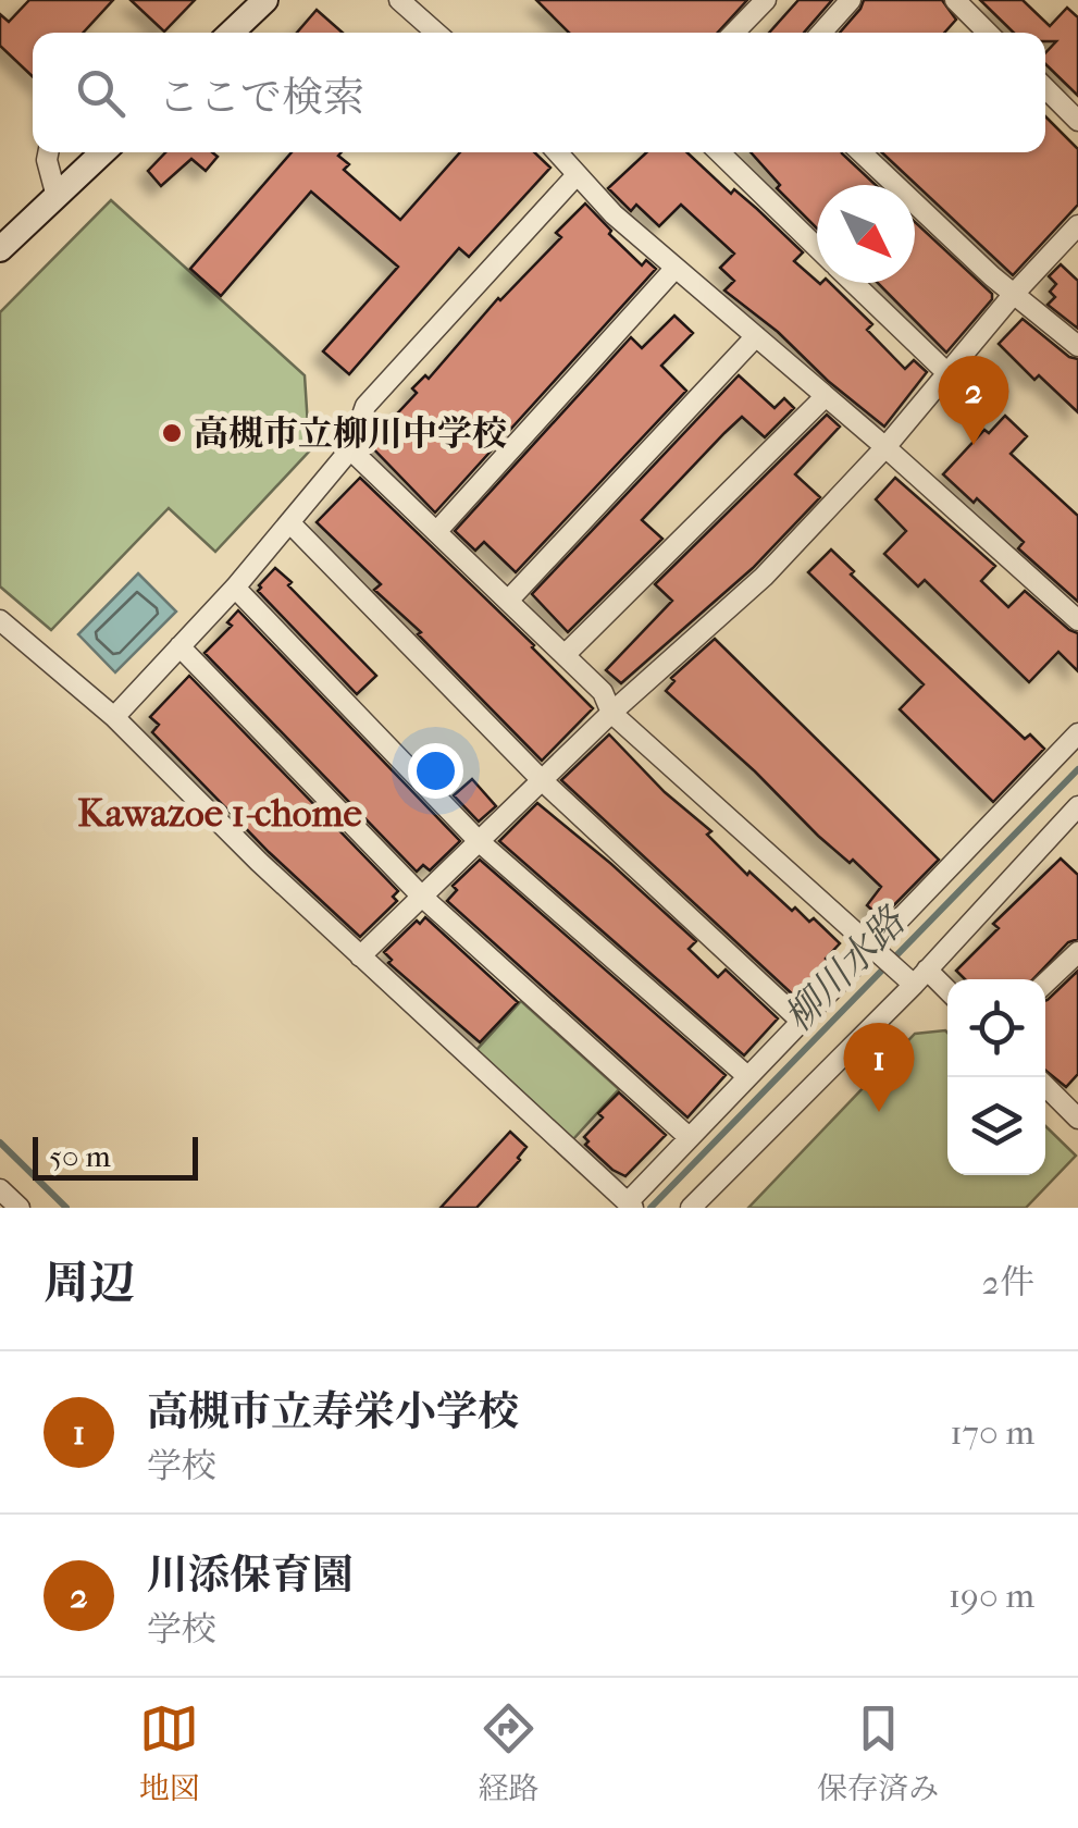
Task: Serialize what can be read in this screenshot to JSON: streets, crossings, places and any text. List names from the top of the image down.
{
  "districts": ["Kawazoe 1-chome"],
  "water": ["柳川水路"],
  "places": ["高槻市立柳川中学校"],
  "scale_bar": "50 m",
  "north": "bottom right",
  "page": {
    "search": "ここで検索",
    "pins": ["2", "1"],
    "scale": "50 m",
    "heading": ["周辺", "2件"],
    "list": [
      {
        "mark": "1",
        "name": "高槻市立寿栄小学校",
        "note": "学校",
        "value": "170 m"
      },
      {
        "mark": "2",
        "name": "川添保育園",
        "note": "学校",
        "value": "190 m"
      }
    ],
    "nav": ["地図", "経路", "保存済み"]
  }
}
